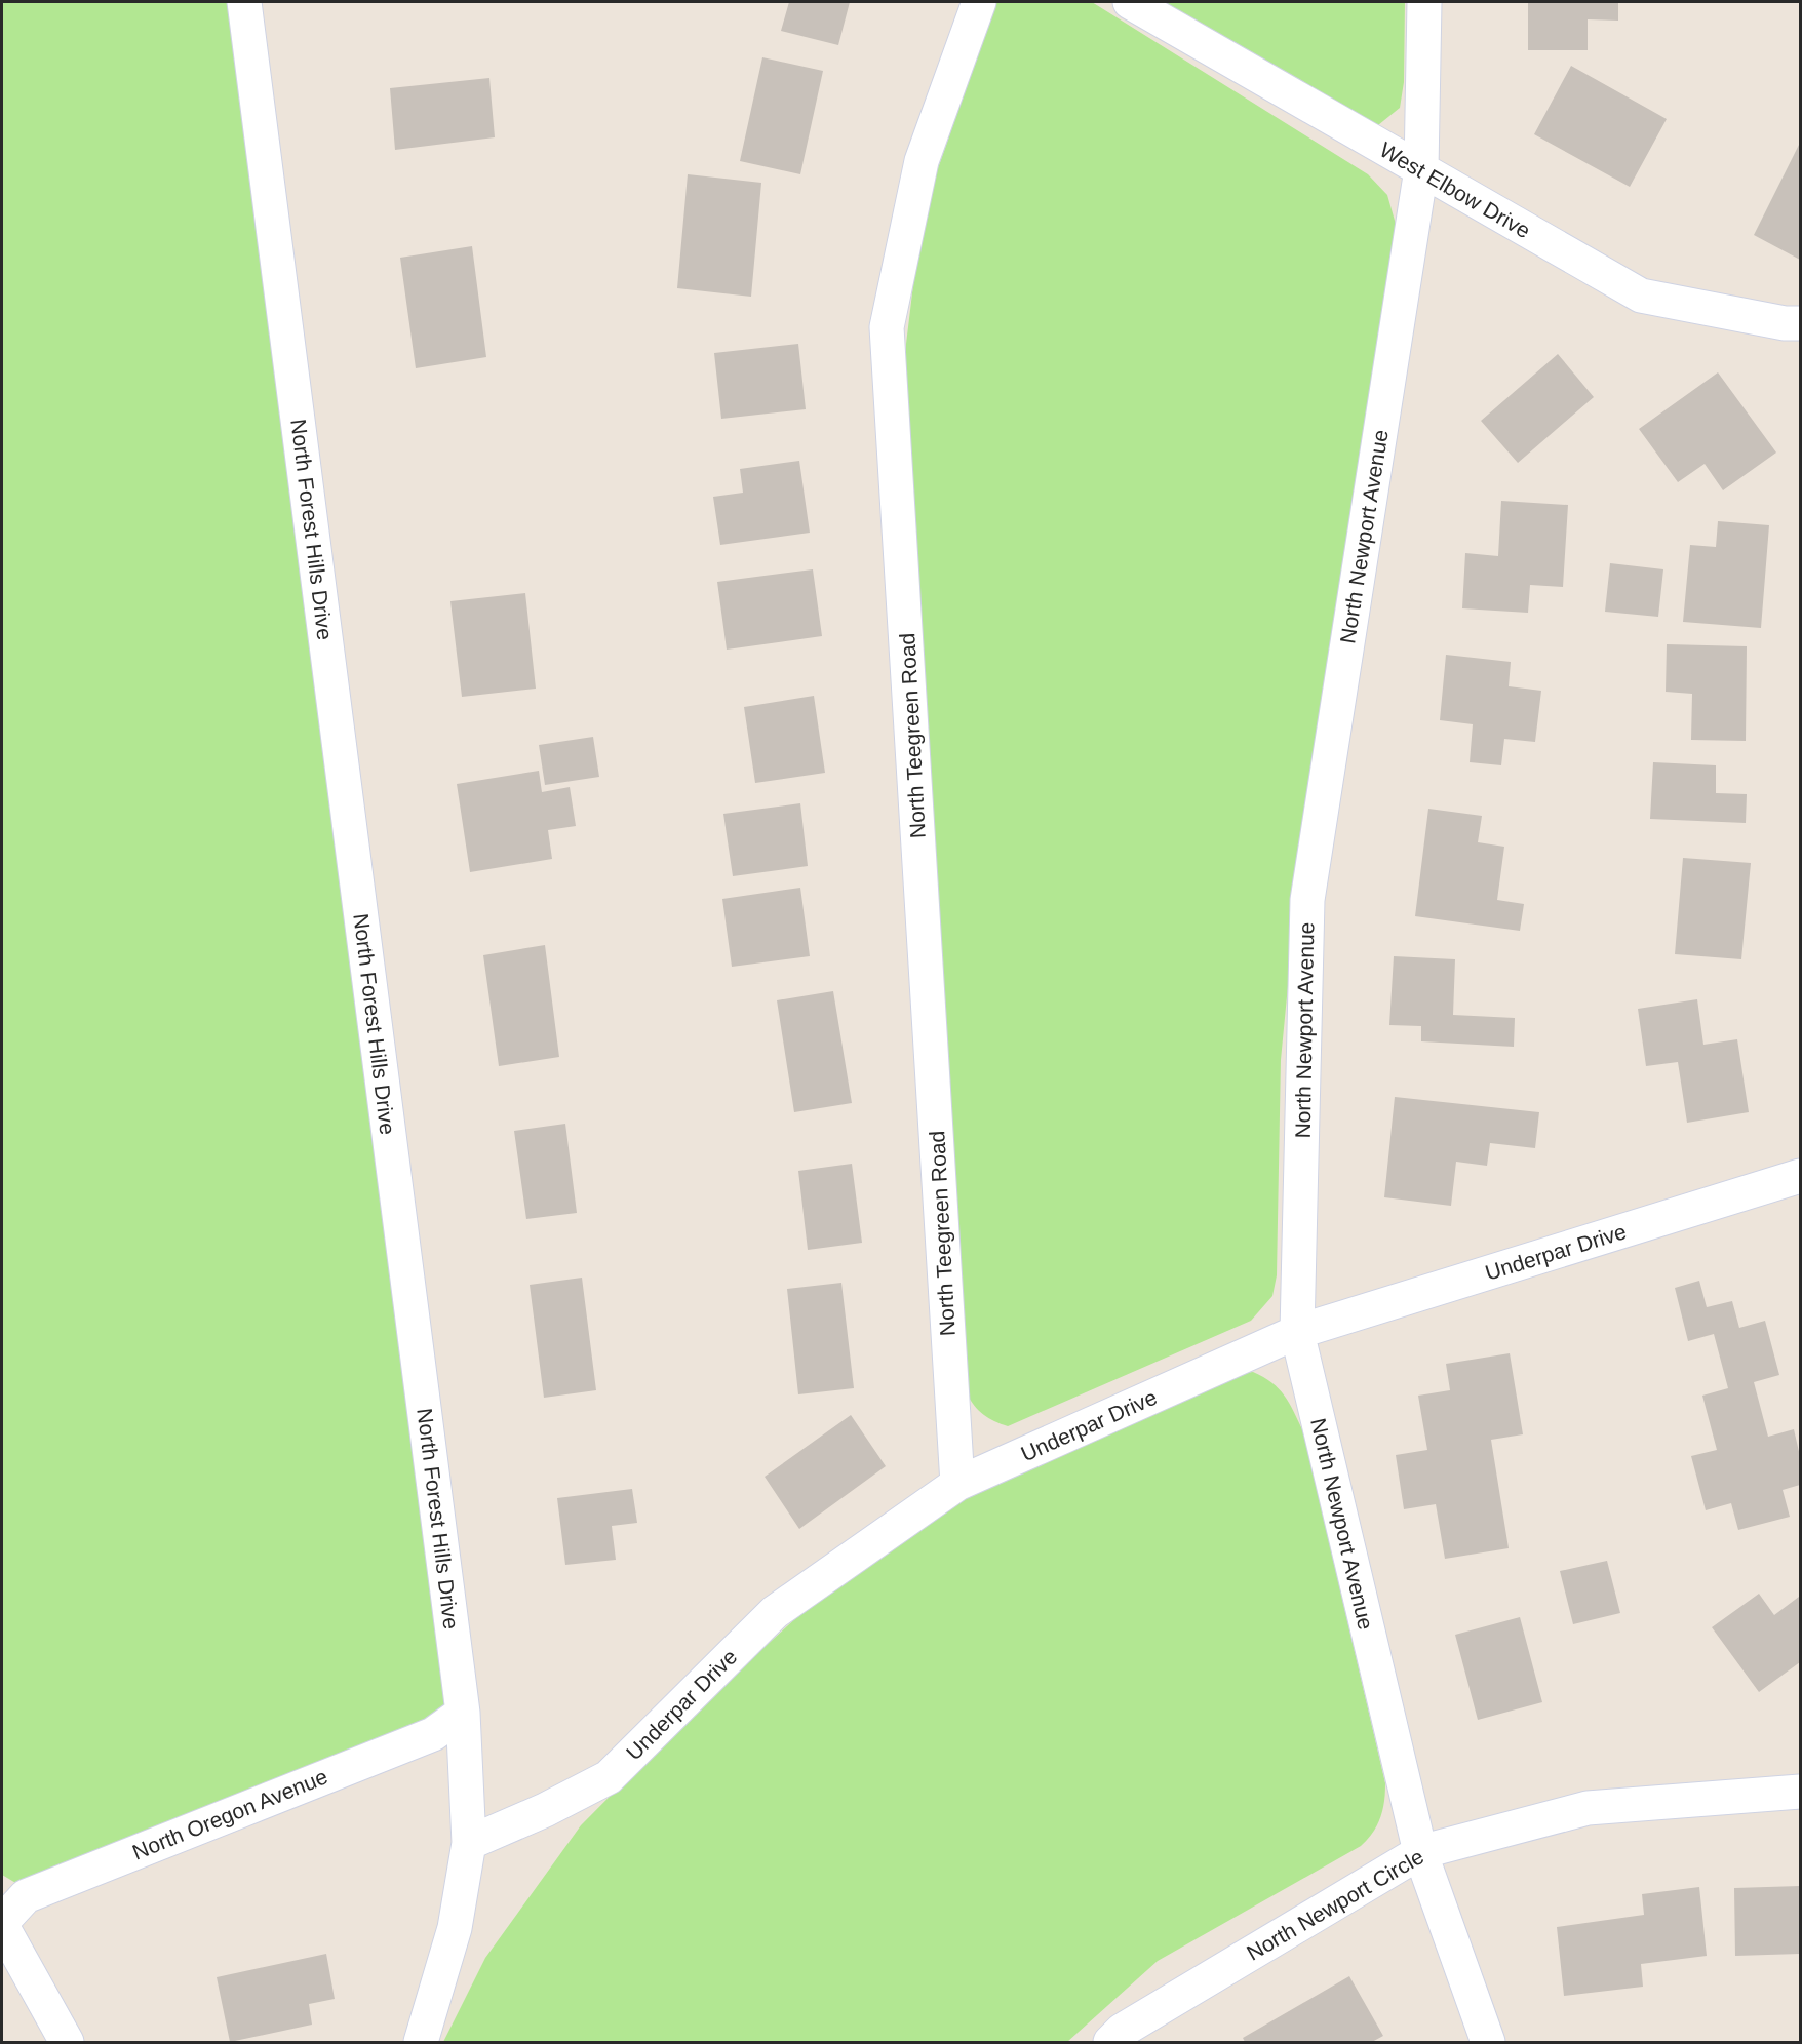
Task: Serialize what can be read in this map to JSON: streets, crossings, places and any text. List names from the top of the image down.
{
  "streets": {
    "street": [
      "West Elbow Drive",
      "North Forest Hills Drive",
      "North Newport Avenue",
      "North Teegreen Road",
      "Underpar Drive",
      "North Oregon Avenue",
      "North Newport Circle"
    ]
  },
  "crossings": [
    ["West Elbow Drive", "North Newport Avenue"],
    ["North Forest Hills Drive", "Underpar Drive"],
    ["North Forest Hills Drive", "North Oregon Avenue"],
    ["North Newport Avenue", "Underpar Drive"],
    ["North Newport Avenue", "North Newport Circle"],
    ["North Teegreen Road", "Underpar Drive"]
  ]
}
